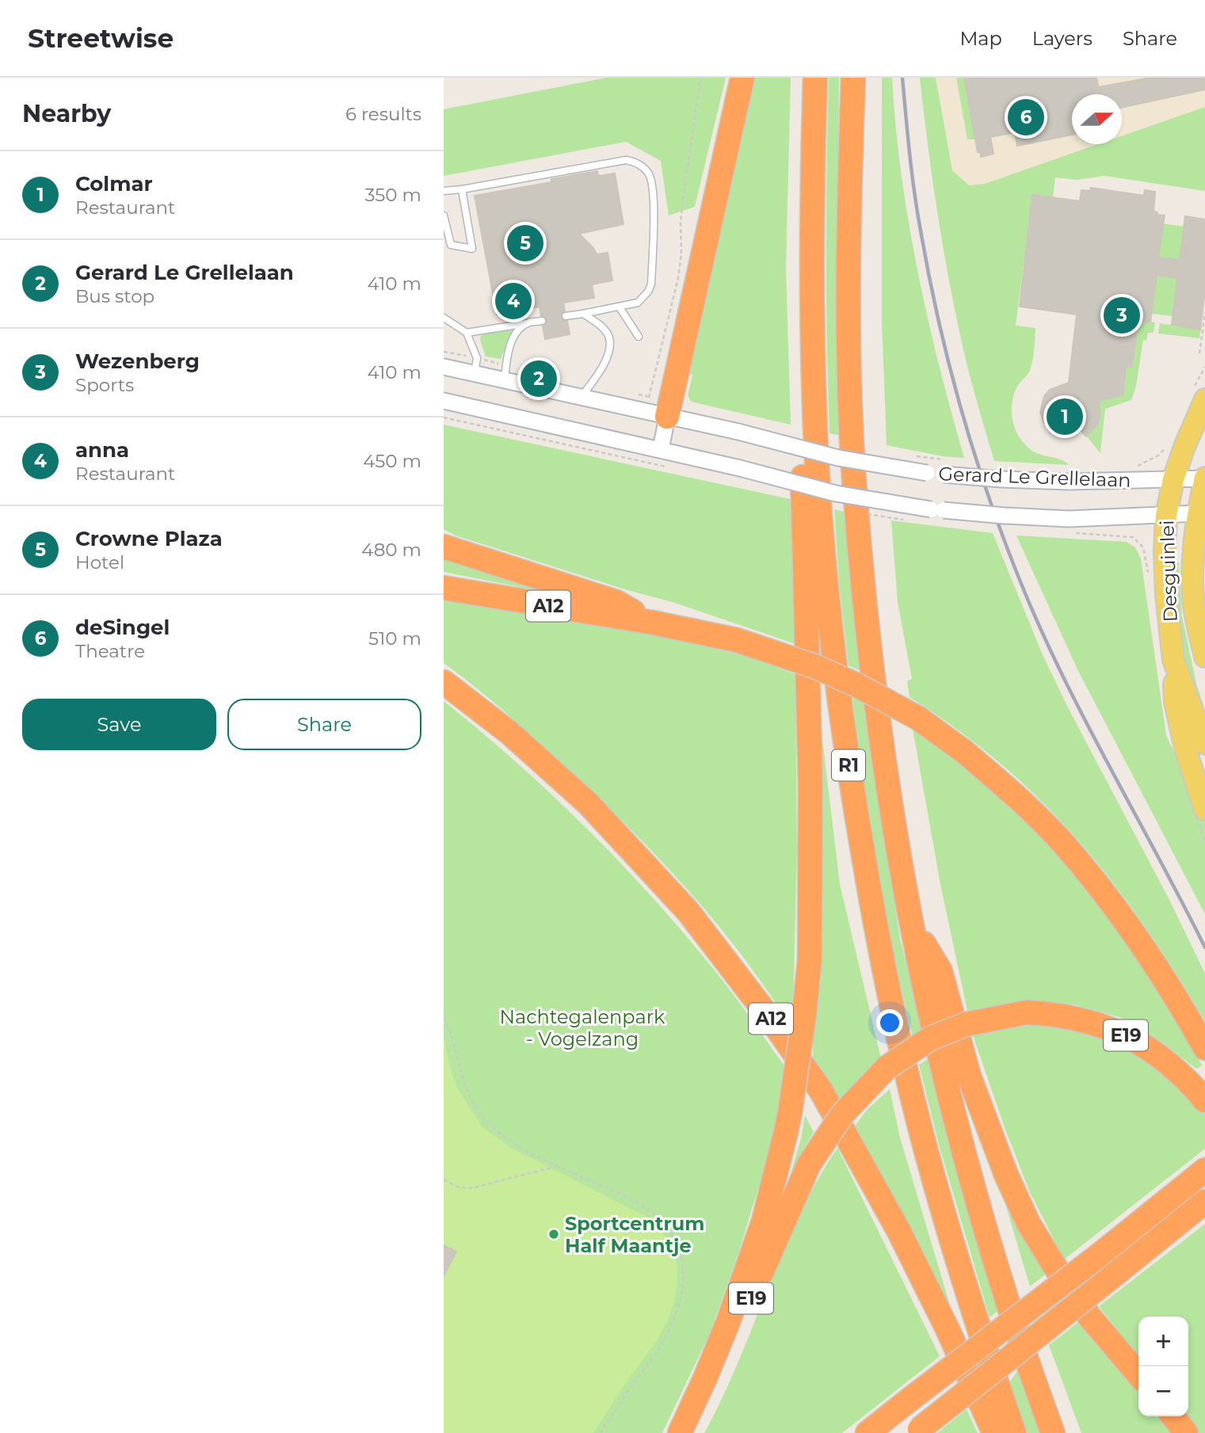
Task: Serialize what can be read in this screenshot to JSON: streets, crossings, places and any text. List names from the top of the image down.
{
  "streets": {
    "highway": ["A12", "R1", "E19"],
    "main road": ["Desguinlei"],
    "street": ["Gerard Le Grellelaan"]
  },
  "crossings": [
    ["Gerard Le Grellelaan", "Desguinlei"]
  ],
  "parks": ["Nachtegalenpark - Vogelzang"],
  "places": ["Sportcentrum Half Maantje"],
  "north": "right",
  "page": {
    "header": "Streetwise",
    "nav": ["Map", "Layers", "Share"],
    "heading": ["Nearby", "6 results"],
    "pins": [
      "6",
      "5",
      "4",
      "3",
      "2",
      "1"
    ],
    "list": [
      {
        "mark": "1",
        "name": "Colmar",
        "note": "Restaurant",
        "value": "350 m"
      },
      {
        "mark": "2",
        "name": "Gerard Le Grellelaan",
        "note": "Bus stop",
        "value": "410 m"
      },
      {
        "mark": "3",
        "name": "Wezenberg",
        "note": "Sports",
        "value": "410 m"
      },
      {
        "mark": "4",
        "name": "anna",
        "note": "Restaurant",
        "value": "450 m"
      },
      {
        "mark": "5",
        "name": "Crowne Plaza",
        "note": "Hotel",
        "value": "480 m"
      },
      {
        "mark": "6",
        "name": "deSingel",
        "note": "Theatre",
        "value": "510 m"
      }
    ],
    "buttons": ["Save", "Share"],
    "map_buttons": ["+", "−"]
  }
}
